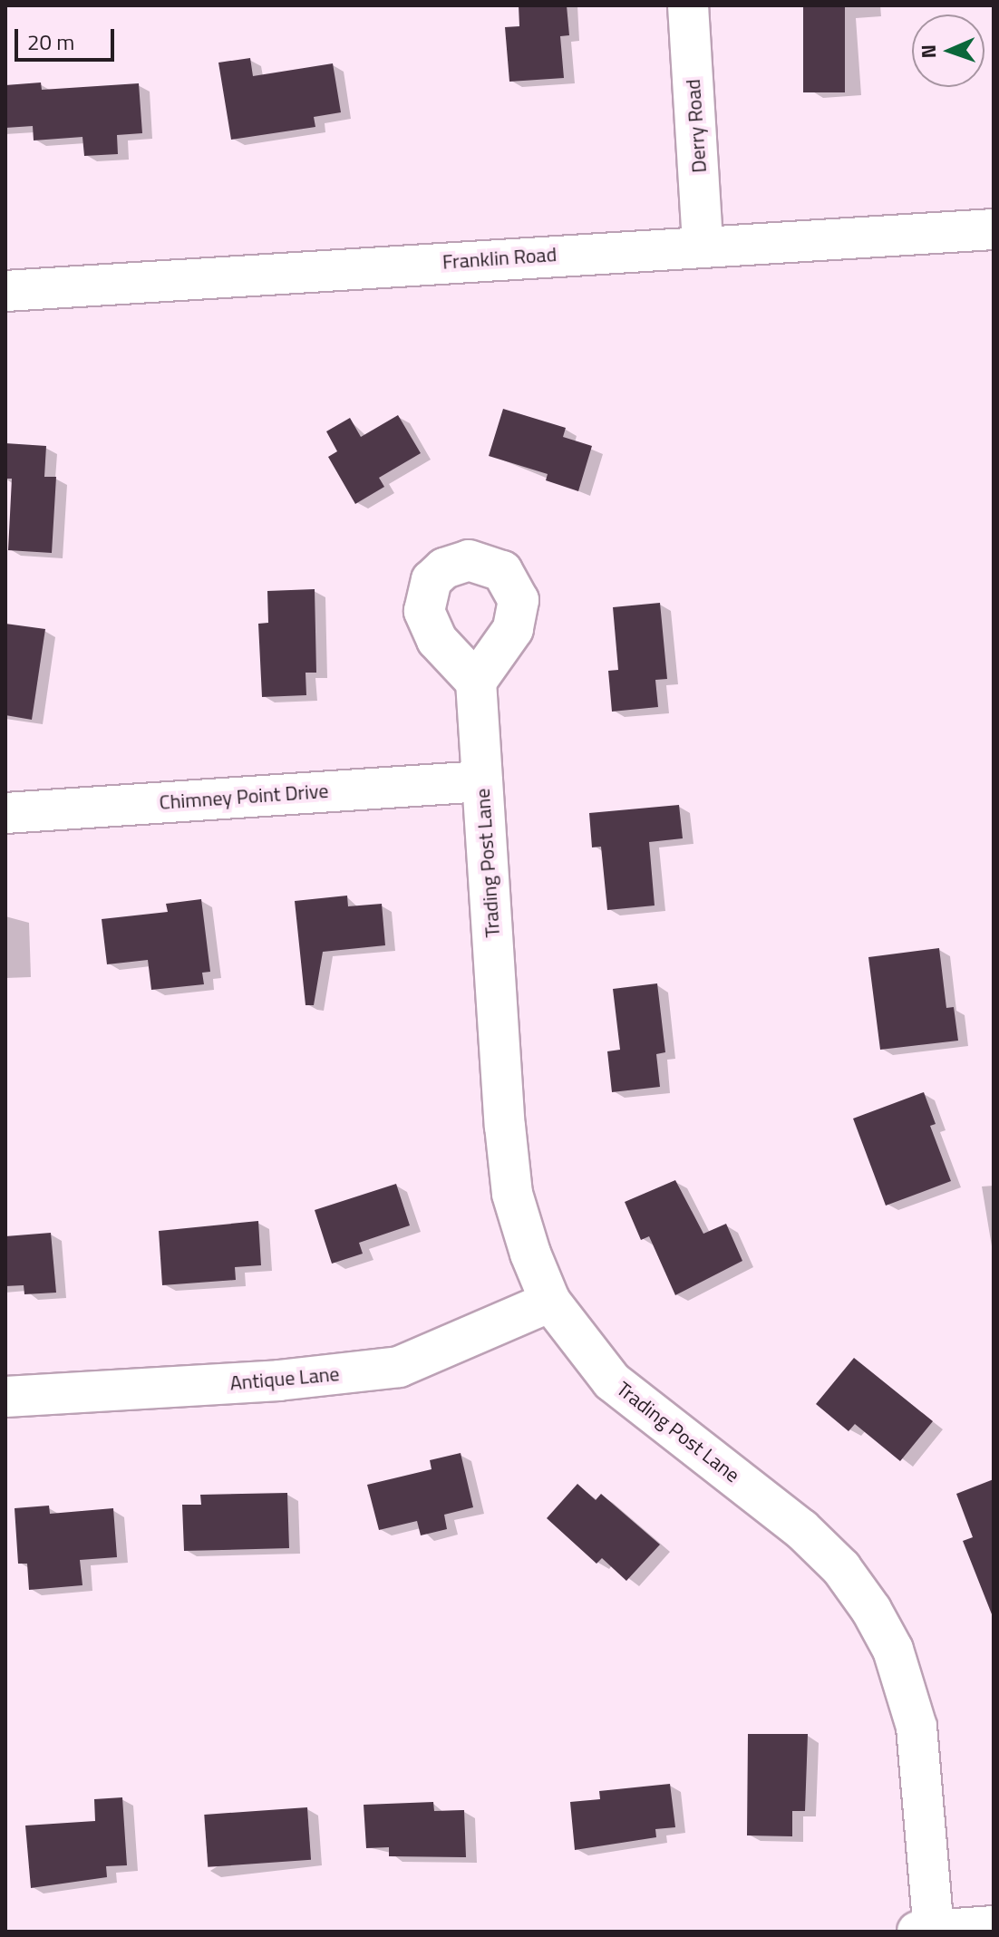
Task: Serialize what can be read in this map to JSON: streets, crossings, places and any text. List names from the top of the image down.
{
  "streets": {
    "street": [
      "Derry Road",
      "Franklin Road",
      "Chimney Point Drive",
      "Trading Post Lane",
      "Antique Lane"
    ]
  },
  "crossings": [
    ["Derry Road", "Franklin Road"],
    ["Chimney Point Drive", "Trading Post Lane"],
    ["Trading Post Lane", "Antique Lane"]
  ],
  "scale_bar": "20 m",
  "north": "left"
}
